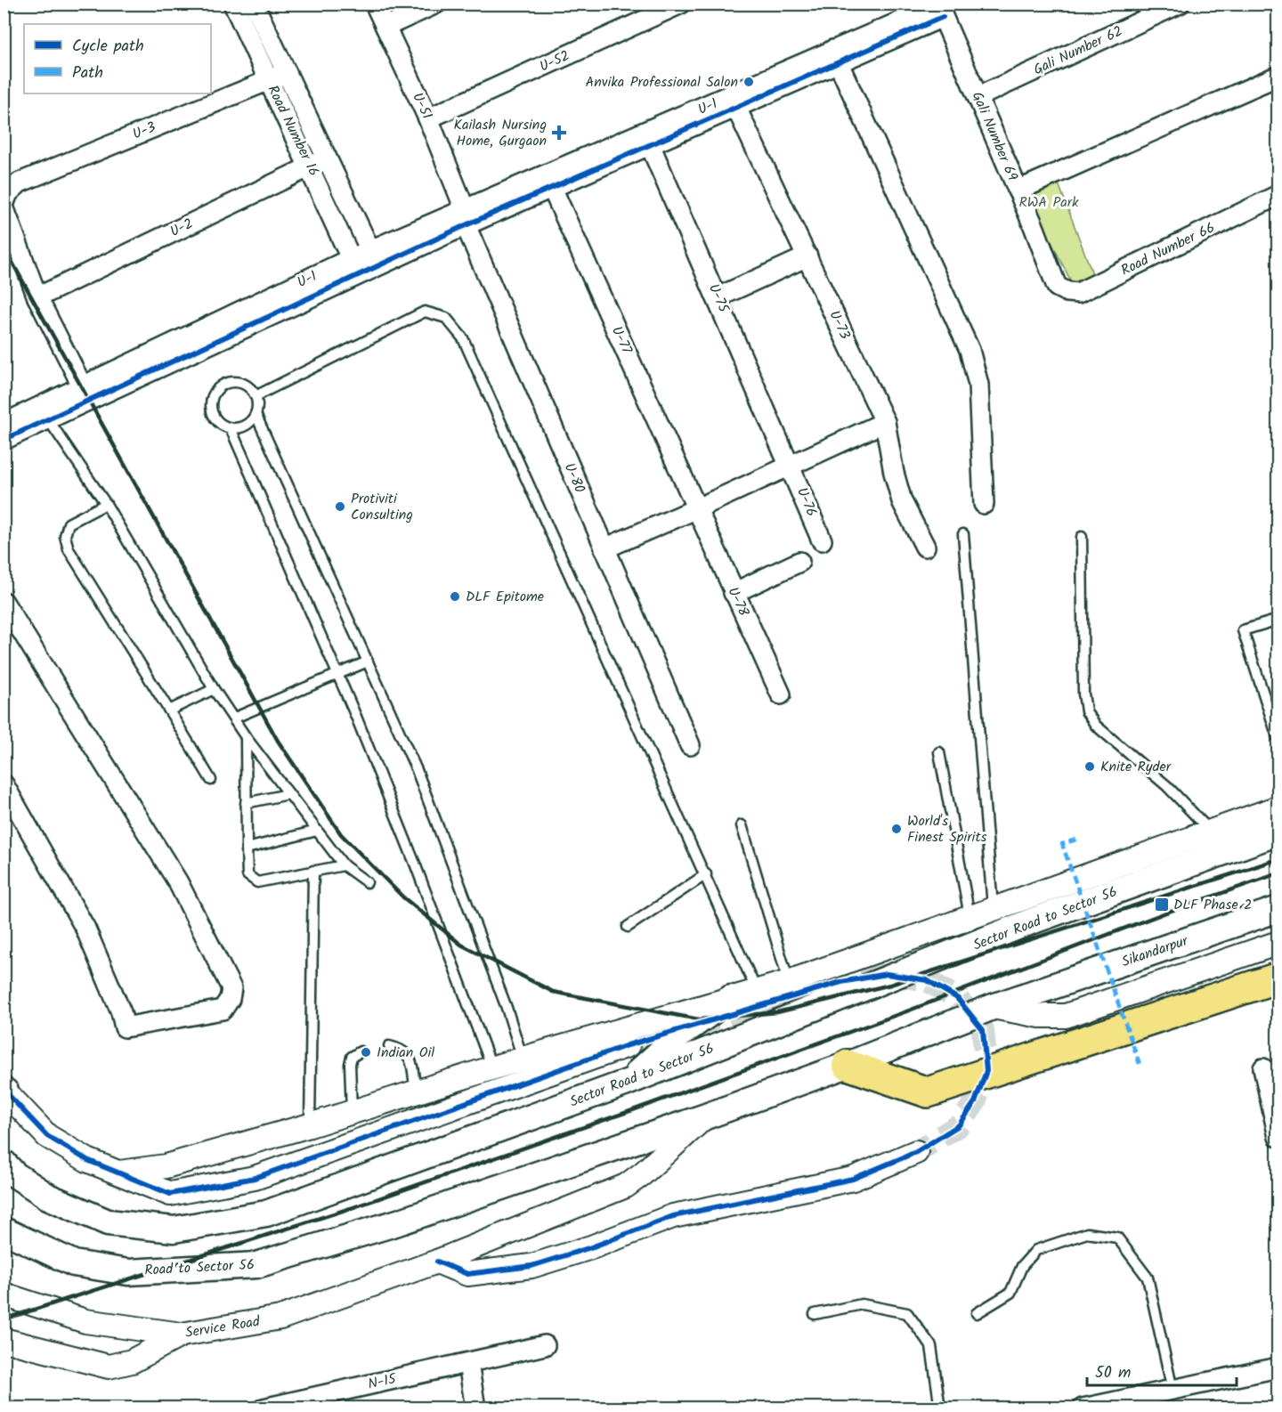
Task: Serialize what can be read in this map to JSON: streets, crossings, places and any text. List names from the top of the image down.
{
  "streets": {
    "main road": ["Sector Road to Sector 56", "Sikandarpur", "Road to Sector 56"],
    "street": [
      "Gali Number 62",
      "U-52",
      "U-51",
      "U-1",
      "U-3",
      "Road Number 16",
      "Gali Number 69",
      "U-2",
      "Road Number 66",
      "U-75",
      "U-73",
      "U-77",
      "U-80",
      "U-76",
      "U-78",
      "Service Road",
      "N-15"
    ]
  },
  "crossings": [
    ["Gali Number 62", "Gali Number 69"],
    ["U-52", "U-51"],
    ["U-51", "U-1"],
    ["U-51", "U-80"],
    ["U-1", "Road Number 16"],
    ["U-1", "Gali Number 69"],
    ["U-1", "U-75"],
    ["U-1", "U-73"],
    ["U-1", "U-77"],
    ["U-1", "U-80"],
    ["U-3", "Road Number 16"],
    ["Road Number 16", "U-2"],
    ["Gali Number 69", "Road Number 66"],
    ["U-75", "U-76"],
    ["U-77", "U-78"],
    ["Road to Sector 56", "Service Road"]
  ],
  "parks": ["RWA Park"],
  "places": {
    "other": [
      "Anvika Professional Salon",
      "Protiviti Consulting",
      "DLF Epitome",
      "Knite Ryder",
      "World's Finest Spirits",
      "Indian Oil"
    ],
    "health": ["Kailash Nursing Home, Gurgaon"],
    "transit": ["DLF Phase 2"]
  },
  "legend": ["Cycle path", "Path"],
  "scale_bar": "50 m"
}
